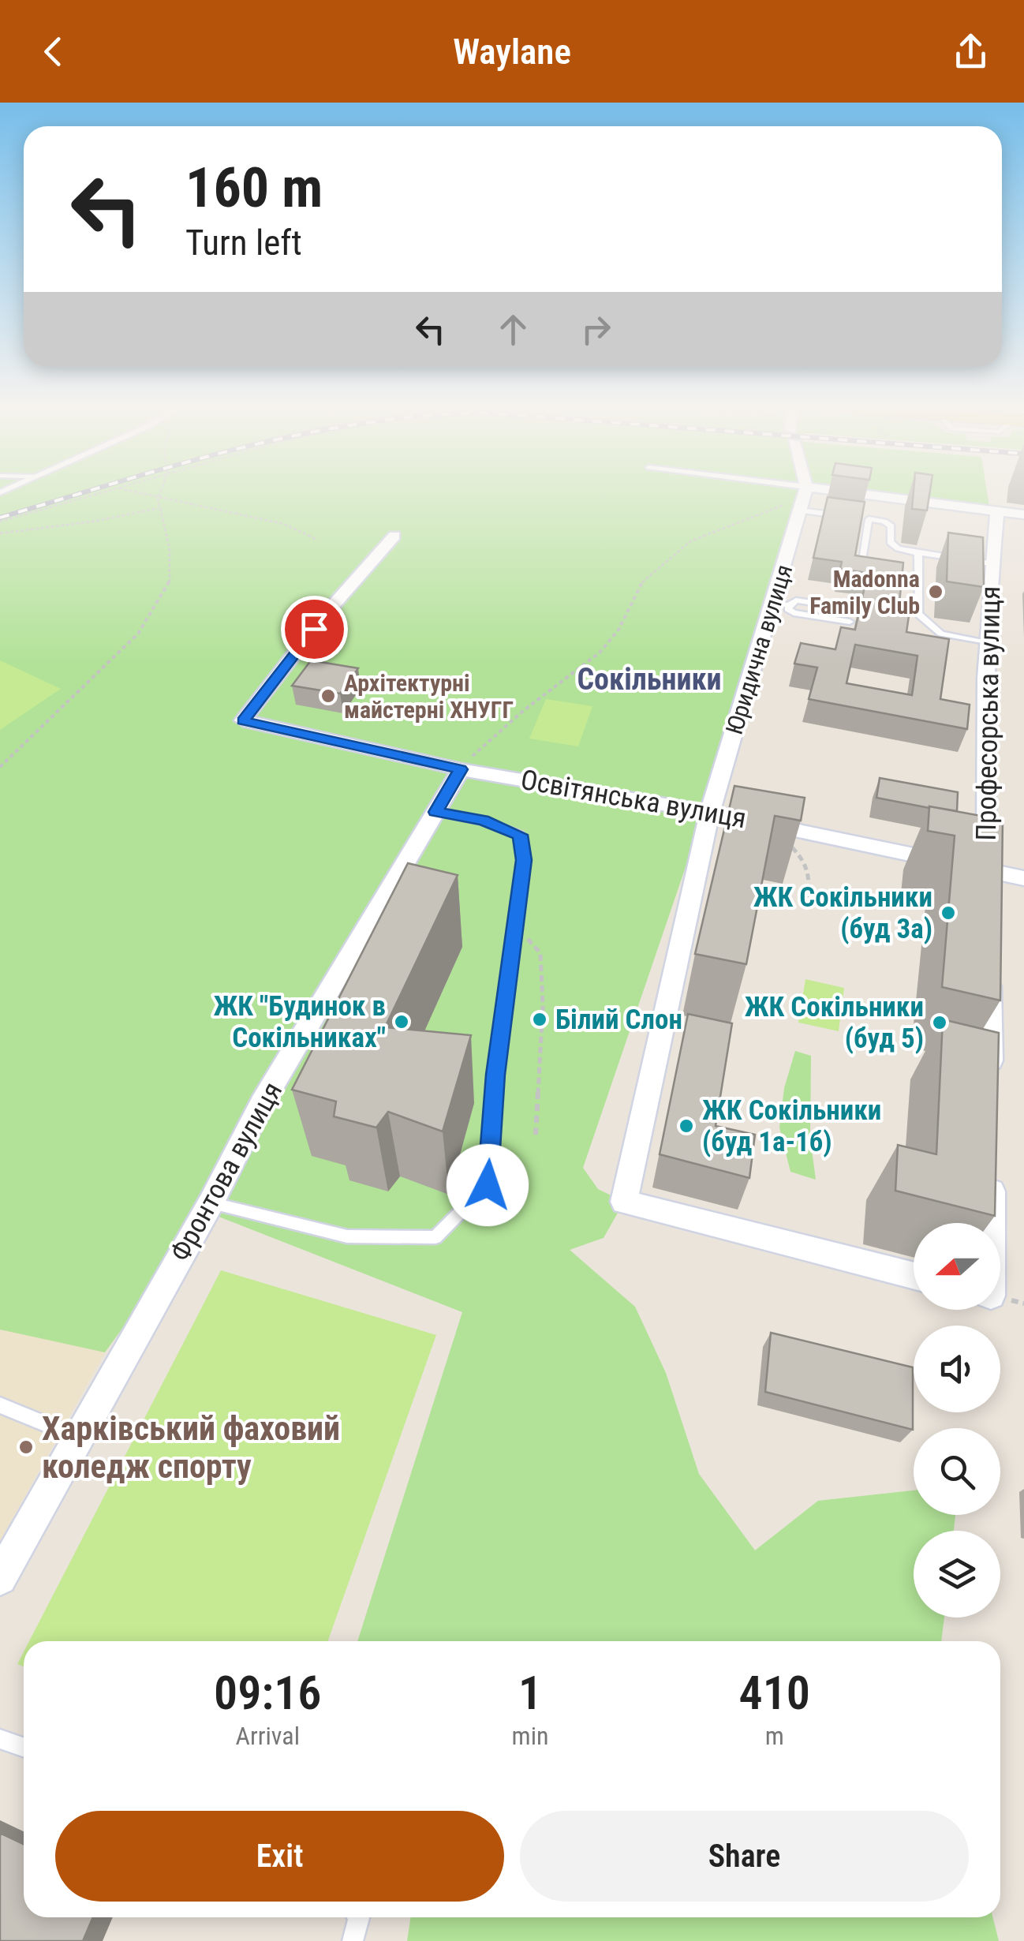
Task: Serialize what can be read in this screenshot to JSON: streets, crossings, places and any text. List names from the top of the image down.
{
  "streets": {
    "street": [
      "Юридична вулиця",
      "Професорська вулиця",
      "Освітянська вулиця",
      "Фронтова вулиця"
    ]
  },
  "crossings": [
    ["Юридична вулиця", "Освітянська вулиця"],
    ["Професорська вулиця", "Освітянська вулиця"],
    ["Освітянська вулиця", "Фронтова вулиця"]
  ],
  "districts": ["Сокільники"],
  "places": [
    "Madonna Family Club",
    "Архітектурні майстерні ХНУГГ",
    "ЖК Сокільники (буд 3а)",
    "Білий Слон",
    "ЖК \"Будинок в Сокільниках\"",
    "ЖК Сокільники (буд 5)",
    "ЖК Сокільники (буд 1а-1б)",
    "Харківський фаховий коледж спорту"
  ],
  "north": "left",
  "page": {
    "header": "Waylane",
    "turn": ["160 m", "Turn left"],
    "eta": [
      "09:16",
      "Arrival",
      "1",
      "min",
      "410",
      "m"
    ],
    "buttons": ["Exit", "Share"]
  }
}
